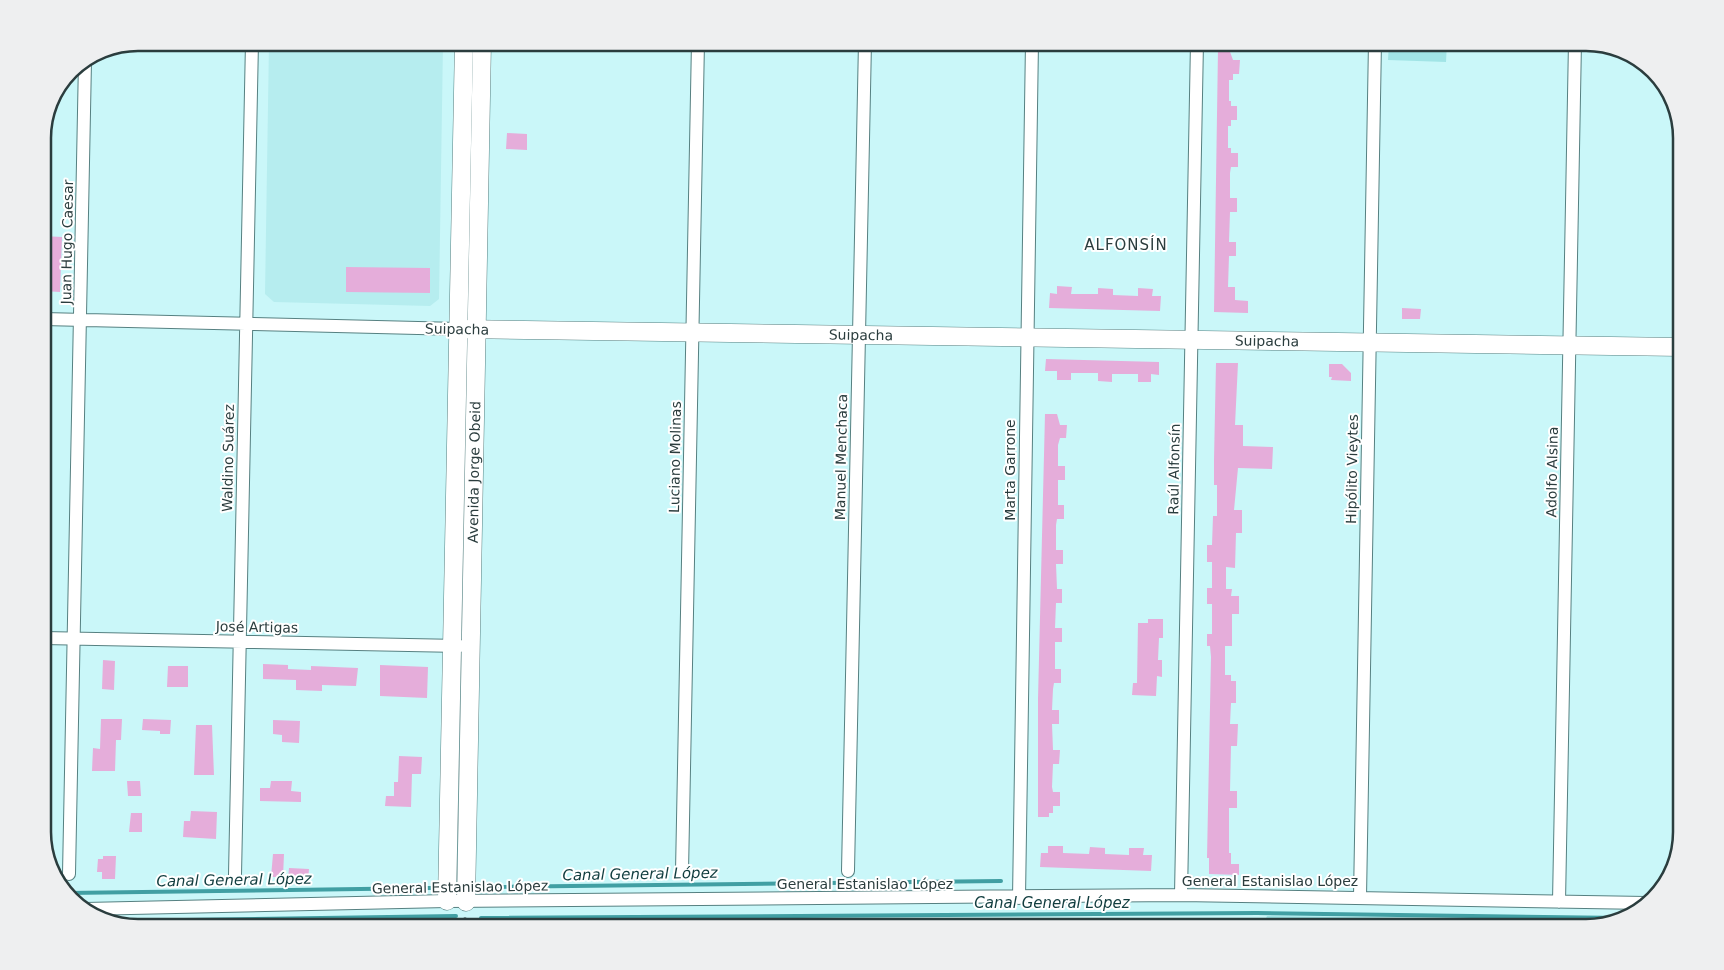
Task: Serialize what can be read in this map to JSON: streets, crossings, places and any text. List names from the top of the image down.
{
  "streets": {
    "main road": ["Suipacha", "Avenida Jorge Obeid"],
    "street": [
      "Juan Hugo Caesar",
      "Luciano Molinas",
      "Manuel Menchaca",
      "Waldino Suárez",
      "Raúl Alfonsín",
      "Hipólito Vieytes",
      "Marta Garrone",
      "Adolfo Alsina",
      "José Artigas",
      "General Estanislao López"
    ]
  },
  "crossings": [
    ["Juan Hugo Caesar", "Suipacha"],
    ["Juan Hugo Caesar", "José Artigas"],
    ["Suipacha", "Luciano Molinas"],
    ["Suipacha", "Manuel Menchaca"],
    ["Suipacha", "Waldino Suárez"],
    ["Suipacha", "Raúl Alfonsín"],
    ["Suipacha", "Hipólito Vieytes"],
    ["Suipacha", "Marta Garrone"],
    ["Suipacha", "Avenida Jorge Obeid"],
    ["Suipacha", "Adolfo Alsina"],
    ["Waldino Suárez", "José Artigas"],
    ["Raúl Alfonsín", "General Estanislao López"],
    ["Hipólito Vieytes", "General Estanislao López"],
    ["Marta Garrone", "General Estanislao López"],
    ["Avenida Jorge Obeid", "José Artigas"],
    ["Avenida Jorge Obeid", "General Estanislao López"],
    ["Adolfo Alsina", "General Estanislao López"]
  ],
  "districts": ["ALFONSÍN"],
  "water": ["Canal General López"]
}
